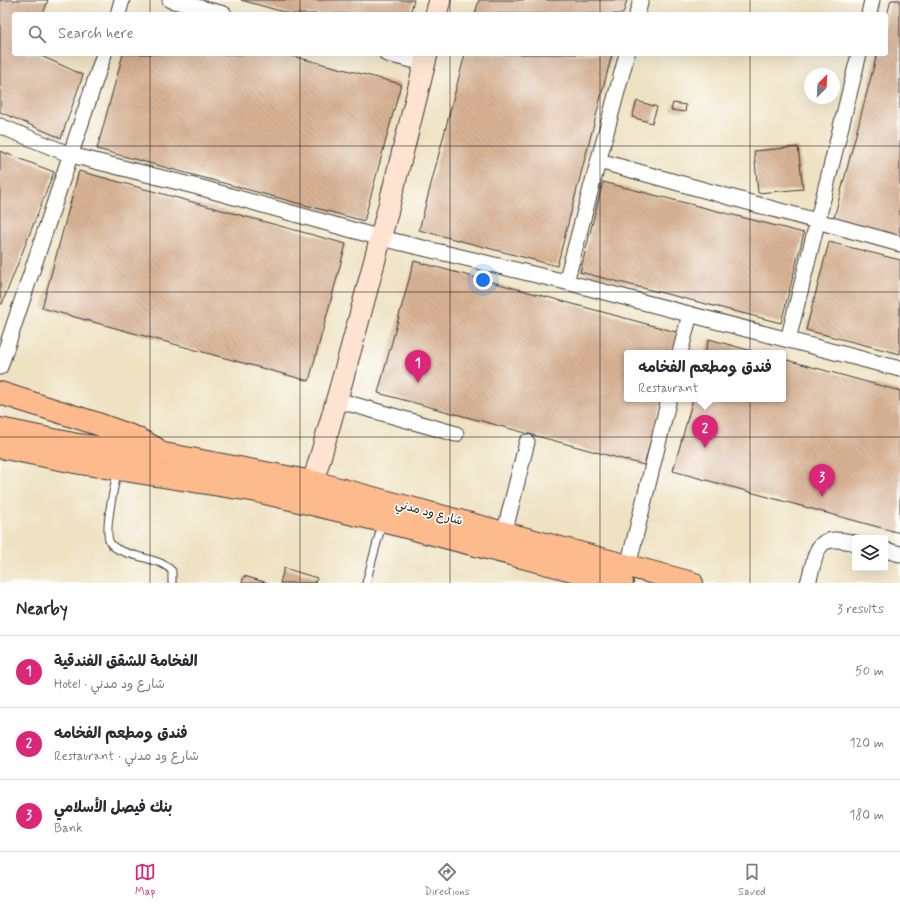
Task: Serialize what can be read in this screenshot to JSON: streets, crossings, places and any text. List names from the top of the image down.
{
  "streets": {
    "highway": ["شارع ود مدني"]
  },
  "north": "top right",
  "page": {
    "search": "Search here",
    "pins": ["1", "2", "3"],
    "popup": ["فندق ومطعم الفخامه", "Restaurant"],
    "heading": ["Nearby", "3 results"],
    "list": [
      {
        "mark": "1",
        "name": "الفخامة للشقق الفندقية",
        "note": "Hotel · شارع ود مدني",
        "value": "50 m"
      },
      {
        "mark": "2",
        "name": "فندق ومطعم الفخامه",
        "note": "Restaurant · شارع ود مدني",
        "value": "120 m"
      },
      {
        "mark": "3",
        "name": "بنك فيصل الأسلامي",
        "note": "Bank",
        "value": "180 m"
      }
    ],
    "nav": ["Map", "Directions", "Saved"]
  }
}
